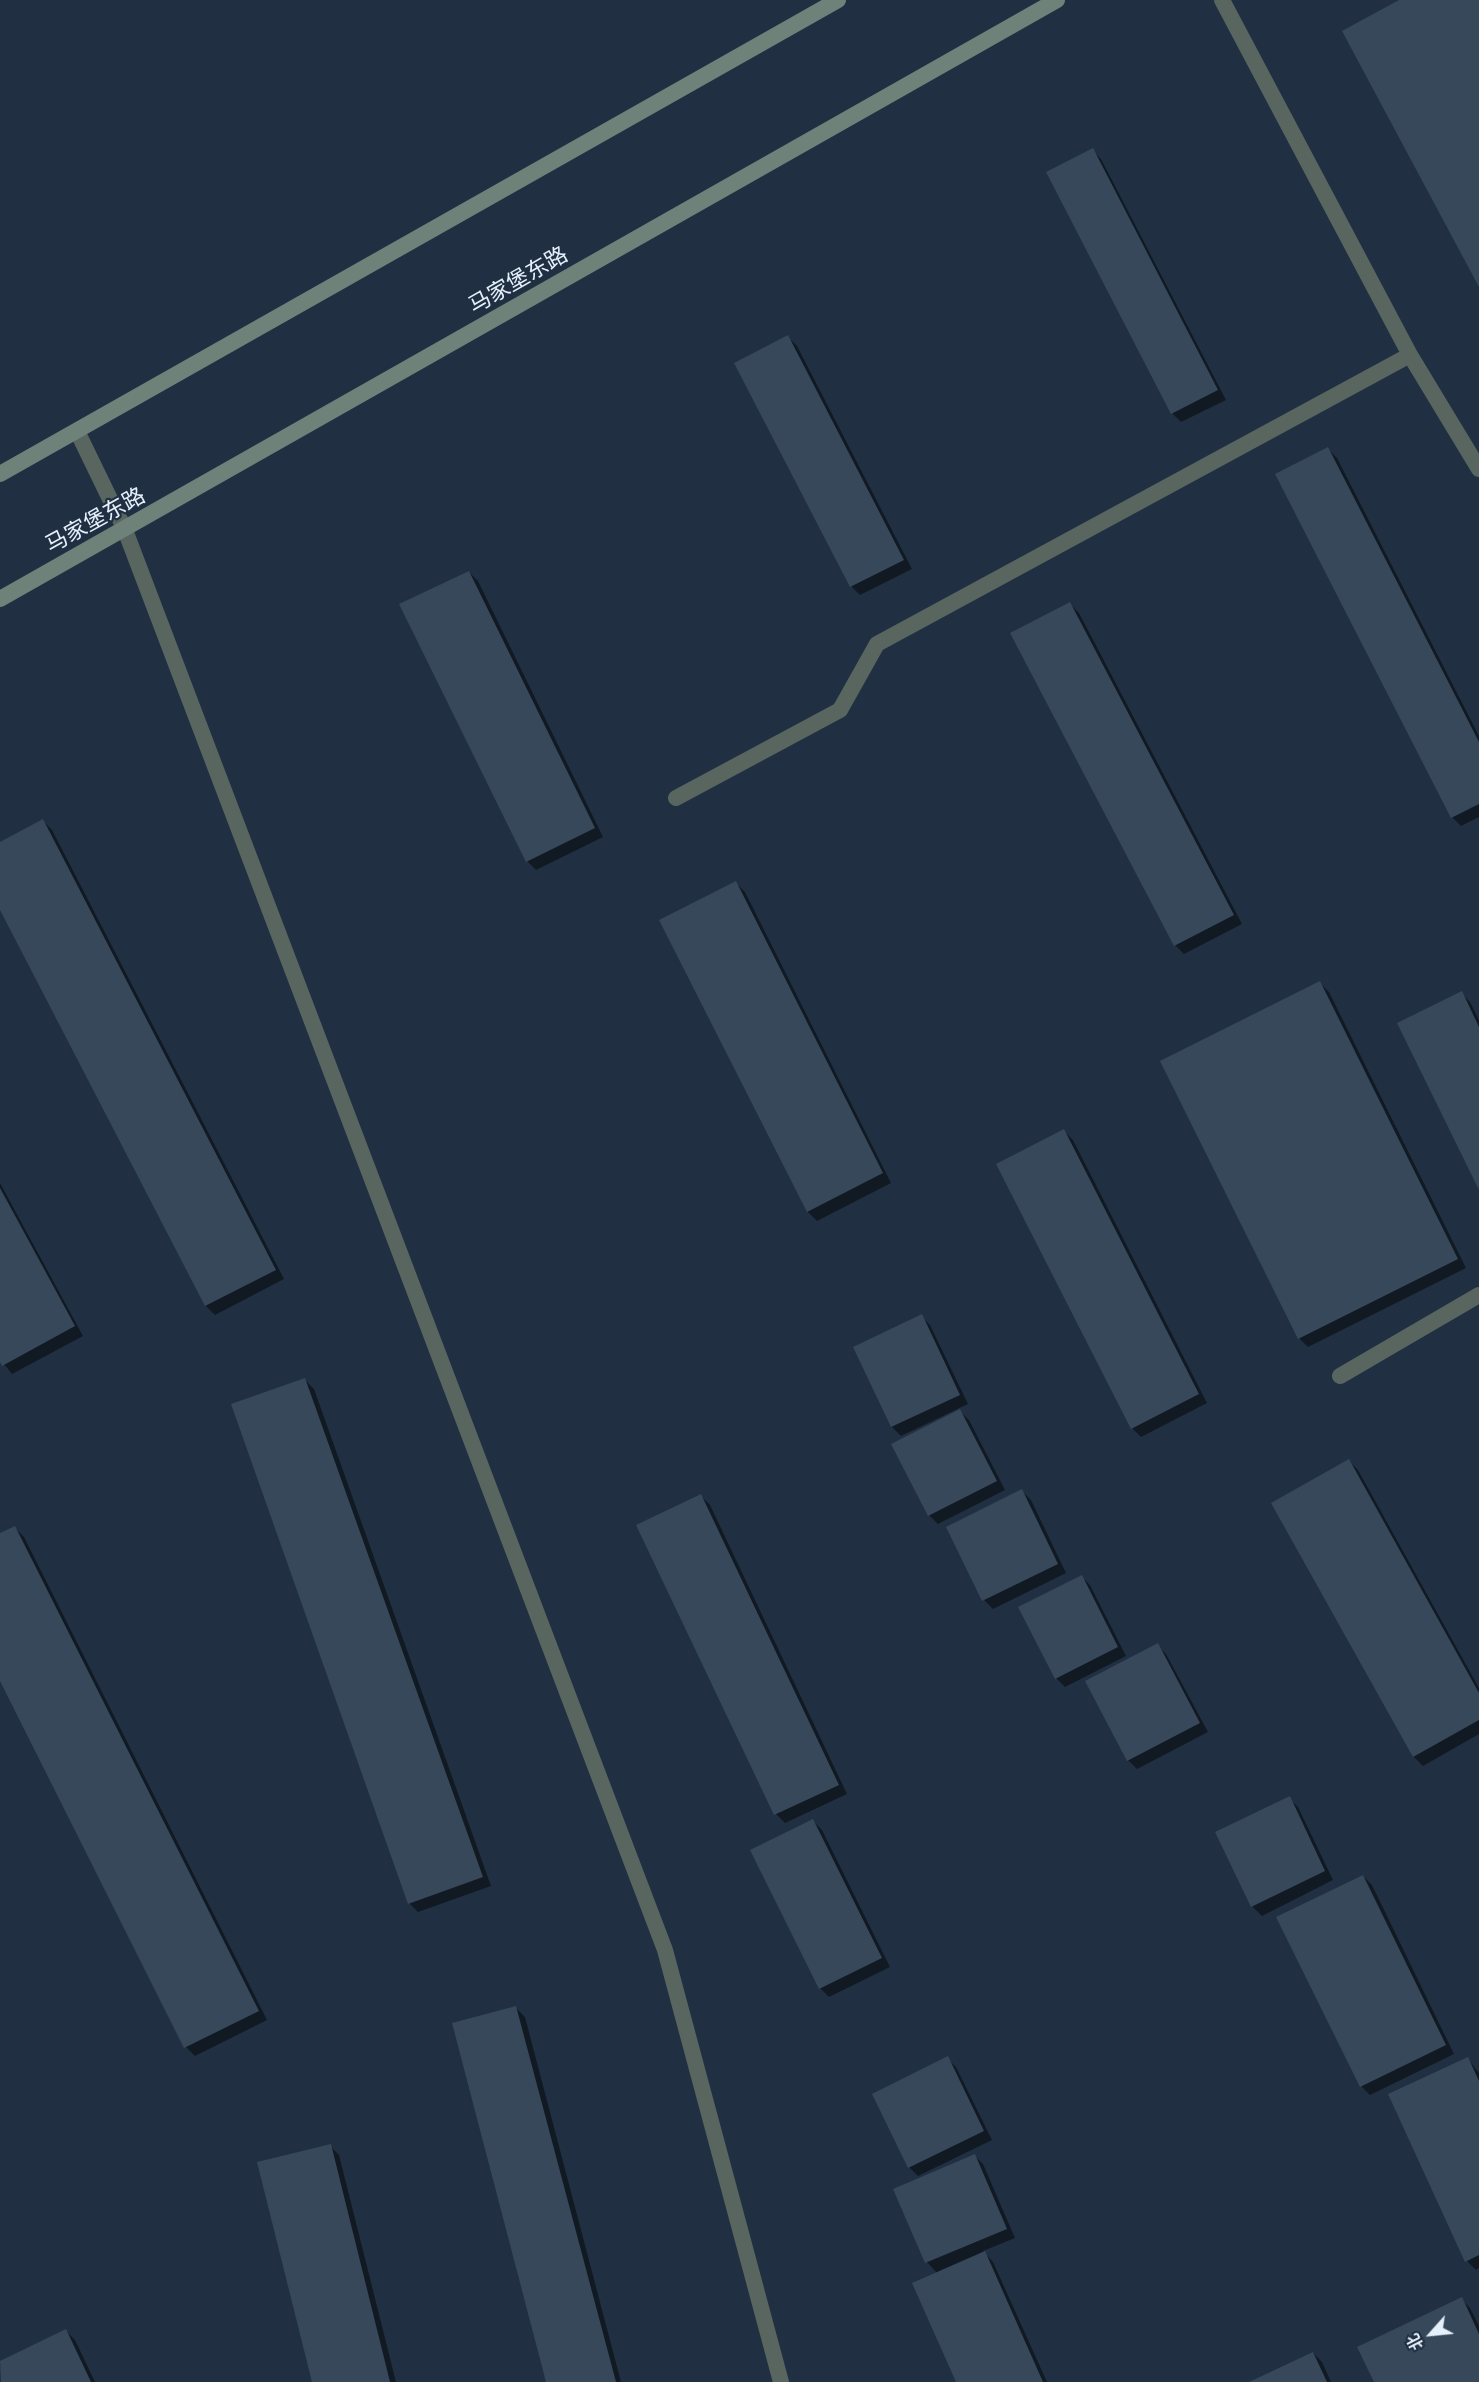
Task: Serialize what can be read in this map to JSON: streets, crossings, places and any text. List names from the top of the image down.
{
  "streets": {
    "main road": ["马家堡东路"]
  },
  "north": "bottom left"
}
